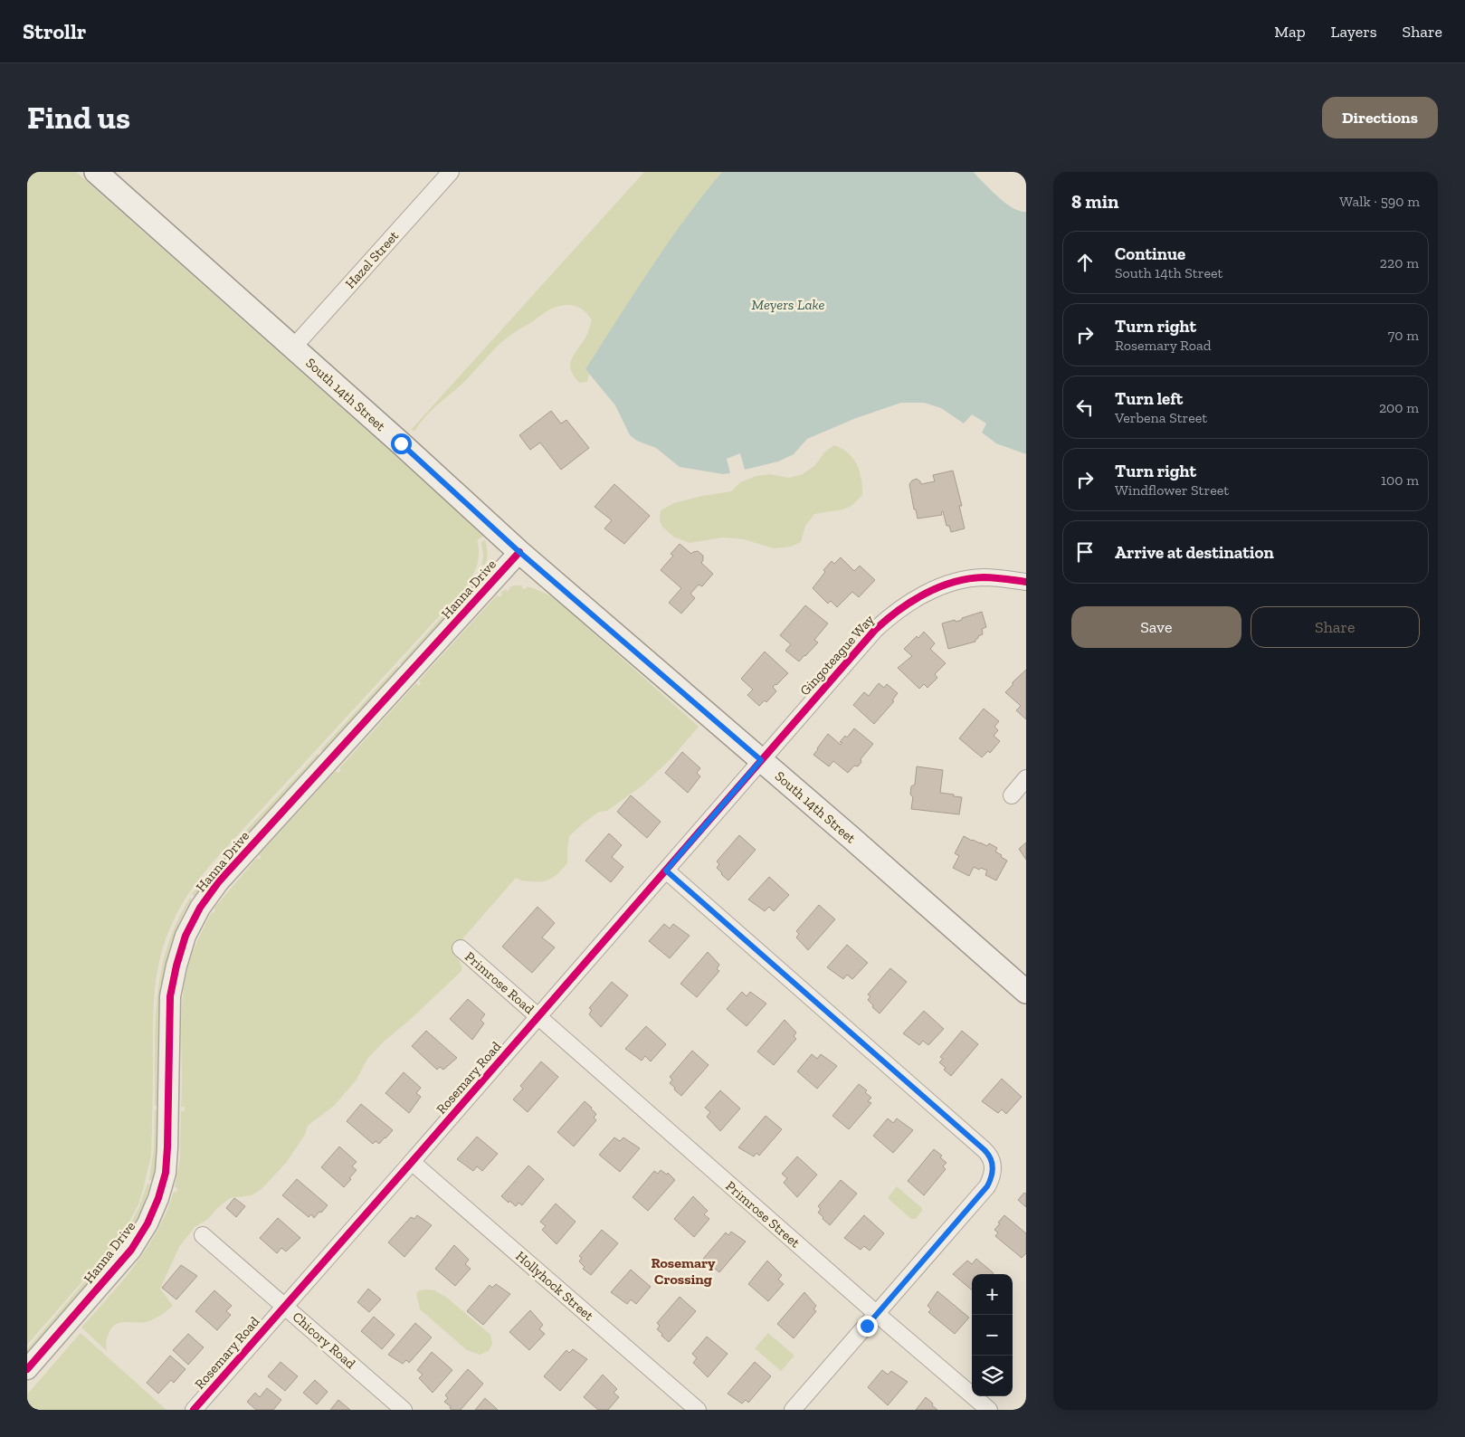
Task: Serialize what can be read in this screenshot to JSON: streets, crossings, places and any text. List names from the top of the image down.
{
  "streets": {
    "main road": ["South 14th Street"],
    "street": [
      "Hazel Street",
      "Hanna Drive",
      "Gingoteague Way",
      "Primrose Road",
      "Rosemary Road",
      "Primrose Street",
      "Hollyhock Street",
      "Chicory Road"
    ]
  },
  "crossings": [
    ["Hazel Street", "South 14th Street"],
    ["South 14th Street", "Hanna Drive"],
    ["South 14th Street", "Gingoteague Way"],
    ["South 14th Street", "Rosemary Road"],
    ["Gingoteague Way", "Rosemary Road"],
    ["Primrose Road", "Rosemary Road"],
    ["Primrose Road", "Primrose Street"],
    ["Rosemary Road", "Primrose Street"],
    ["Rosemary Road", "Hollyhock Street"],
    ["Rosemary Road", "Chicory Road"]
  ],
  "districts": ["Rosemary Crossing"],
  "water": ["Meyers Lake"],
  "page": {
    "header": "Strollr",
    "nav": ["Map", "Layers", "Share"],
    "buttons": [
      "Directions",
      ["Save", "Share"]
    ],
    "title": "Find us",
    "heading": ["8 min", "Walk · 590 m"],
    "list": [
      ["Continue", "South 14th Street", "220 m"],
      ["Turn right", "Rosemary Road", "70 m"],
      ["Turn left", "Verbena Street", "200 m"],
      ["Turn right", "Windflower Street", "100 m"],
      "Arrive at destination"
    ],
    "map_buttons": ["+", "−"]
  }
}
